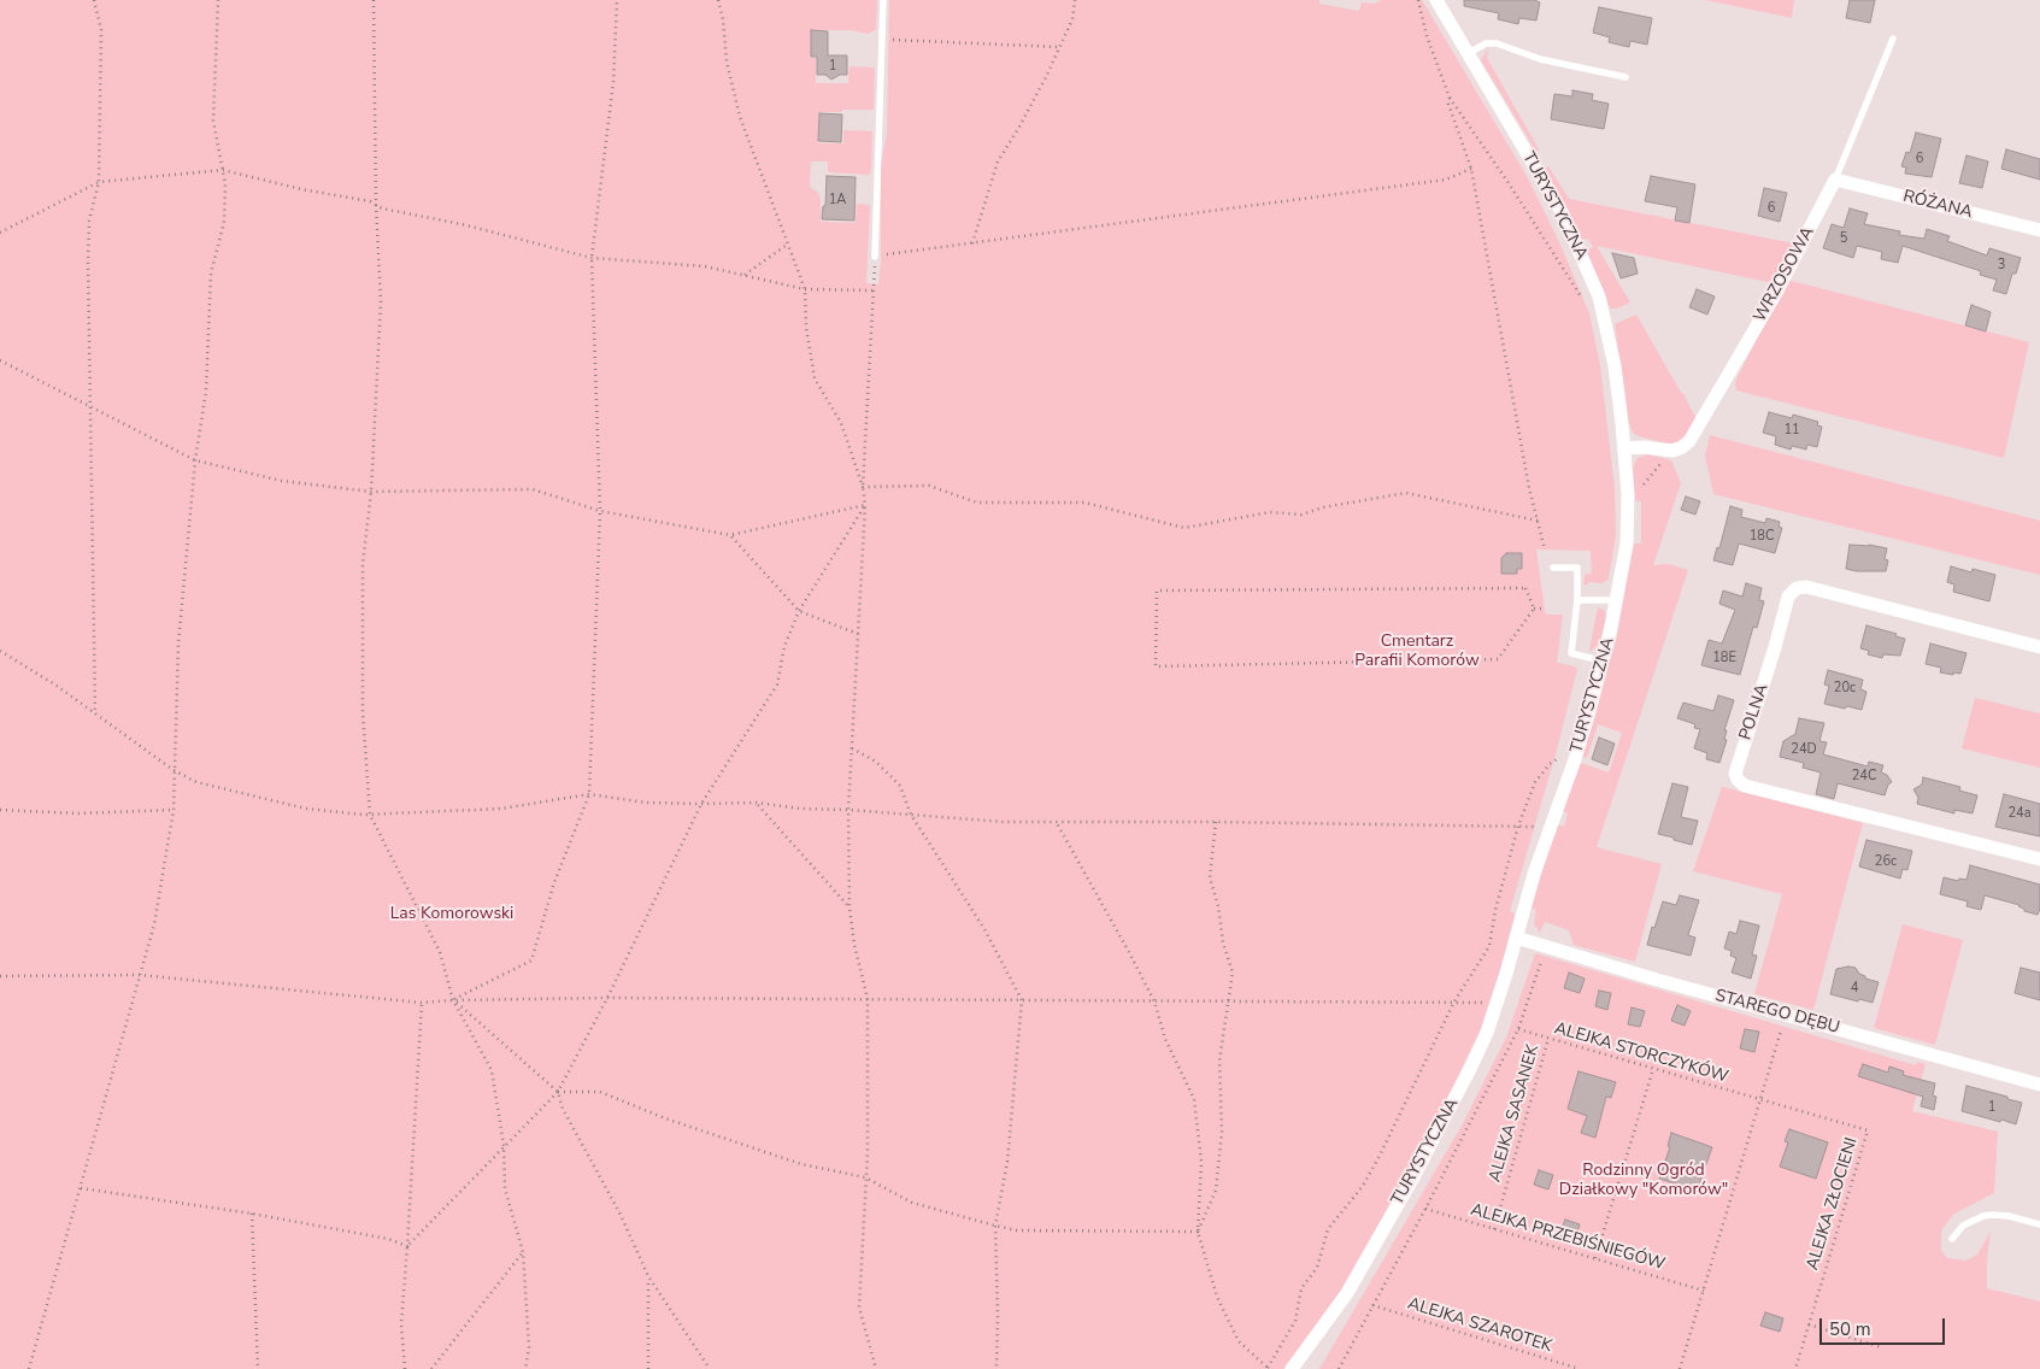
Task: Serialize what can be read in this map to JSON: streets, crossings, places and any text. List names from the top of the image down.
{
  "streets": {
    "street": [
      "RÓŻANA",
      "TURYSTYCZNA",
      "WRZOSOWA",
      "POLNA",
      "STAREGO DĘBU"
    ],
    "path": [
      "ALEJKA STORCZYKÓW",
      "ALEJKA SASANEK",
      "ALEJKA ZŁOCIENI",
      "ALEJKA PRZEBIŚNIEGÓW",
      "ALEJKA SZAROTEK"
    ]
  },
  "crossings": [
    ["RÓŻANA", "WRZOSOWA"],
    ["TURYSTYCZNA", "WRZOSOWA"],
    ["TURYSTYCZNA", "STAREGO DĘBU"],
    ["ALEJKA STORCZYKÓW", "ALEJKA SASANEK"],
    ["ALEJKA STORCZYKÓW", "ALEJKA ZŁOCIENI"],
    ["ALEJKA SASANEK", "ALEJKA PRZEBIŚNIEGÓW"]
  ],
  "parks": ["Cmentarz Parafii Komorów", "Las Komorowski", "Rodzinny Ogród Działkowy \"Komorów\""],
  "house_numbers": [
    "1",
    "6",
    "1A",
    "6",
    "5",
    "3",
    "11",
    "18C",
    "18E",
    "20c",
    "24D",
    "24C",
    "24a",
    "26c",
    "4",
    "1"
  ],
  "scale_bar": "50 m"
}
